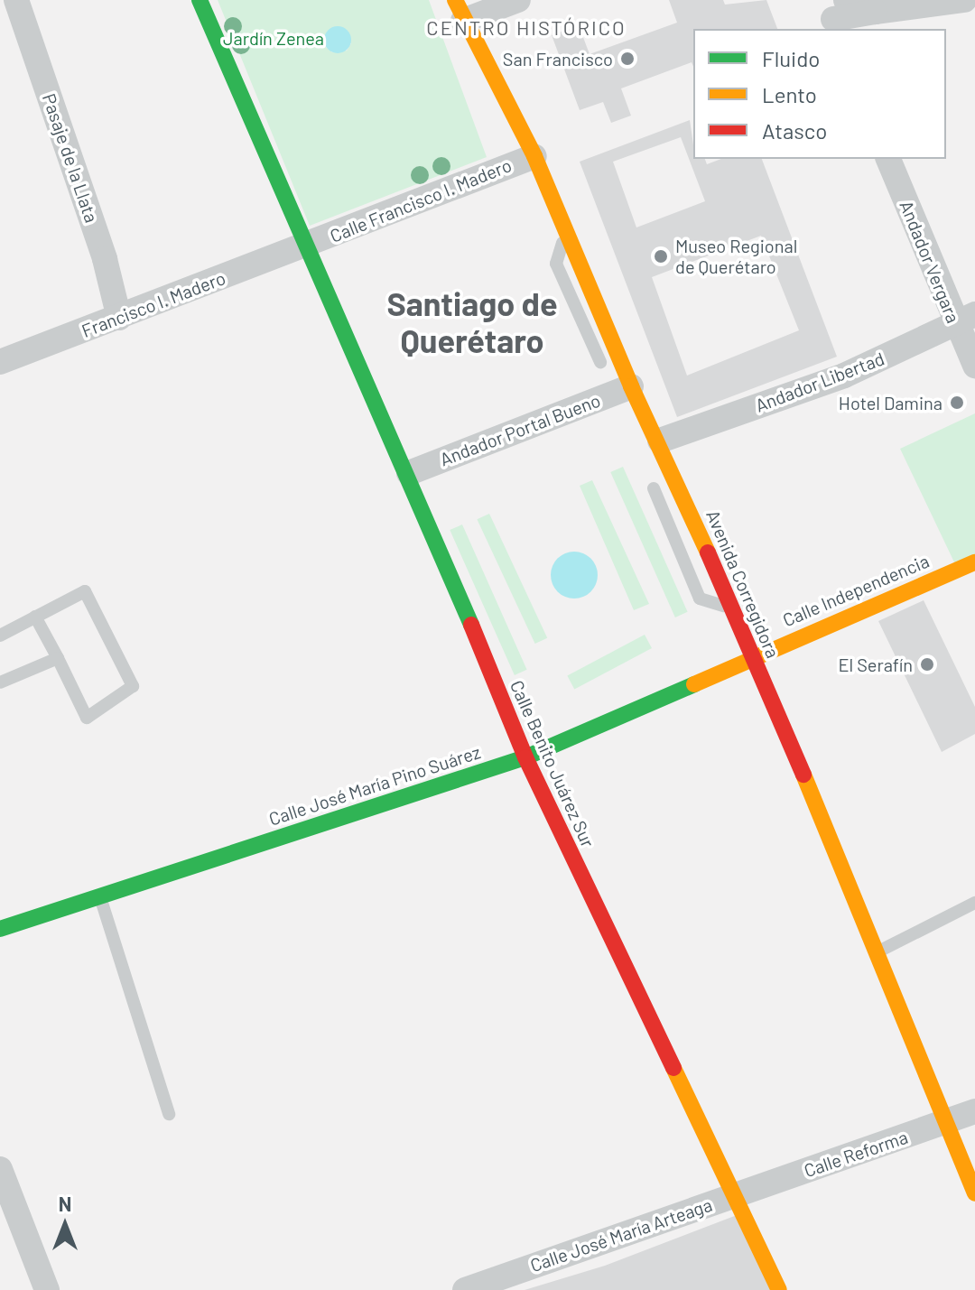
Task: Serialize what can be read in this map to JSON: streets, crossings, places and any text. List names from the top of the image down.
{
  "streets": {
    "main road": [
      "Avenida Corregidora",
      "Calle Independencia",
      "Calle Benito Juárez Sur",
      "Calle José María Pino Suárez"
    ],
    "street": [
      "Pasaje de la Llata",
      "Calle Francisco I. Madero",
      "Andador Vergara",
      "Francisco I. Madero",
      "Andador Libertad",
      "Andador Portal Bueno",
      "Calle Reforma",
      "Calle José María Arteaga"
    ]
  },
  "crossings": [
    ["Pasaje de la Llata", "Francisco I. Madero"],
    ["Calle Francisco I. Madero", "Francisco I. Madero"],
    ["Calle Francisco I. Madero", "Avenida Corregidora"],
    ["Calle Francisco I. Madero", "Calle Benito Juárez Sur"],
    ["Andador Vergara", "Andador Libertad"],
    ["Francisco I. Madero", "Calle Benito Juárez Sur"],
    ["Andador Libertad", "Avenida Corregidora"],
    ["Andador Portal Bueno", "Avenida Corregidora"],
    ["Andador Portal Bueno", "Calle Benito Juárez Sur"],
    ["Avenida Corregidora", "Calle Independencia"],
    ["Avenida Corregidora", "Calle José María Pino Suárez"],
    ["Avenida Corregidora", "Calle Reforma"],
    ["Calle Independencia", "Calle José María Pino Suárez"],
    ["Calle Benito Juárez Sur", "Calle José María Pino Suárez"],
    ["Calle Benito Juárez Sur", "Calle Reforma"],
    ["Calle Benito Juárez Sur", "Calle José María Arteaga"],
    ["Calle Reforma", "Calle José María Arteaga"]
  ],
  "districts": ["CENTRO HISTÓRICO", "Santiago de Querétaro"],
  "parks": ["Jardín Zenea"],
  "places": [
    "San Francisco",
    "Museo Regional de Querétaro",
    "Hotel Damina",
    "El Serafín"
  ],
  "legend": ["Fluido", "Lento", "Atasco"],
  "north": "top"
}
